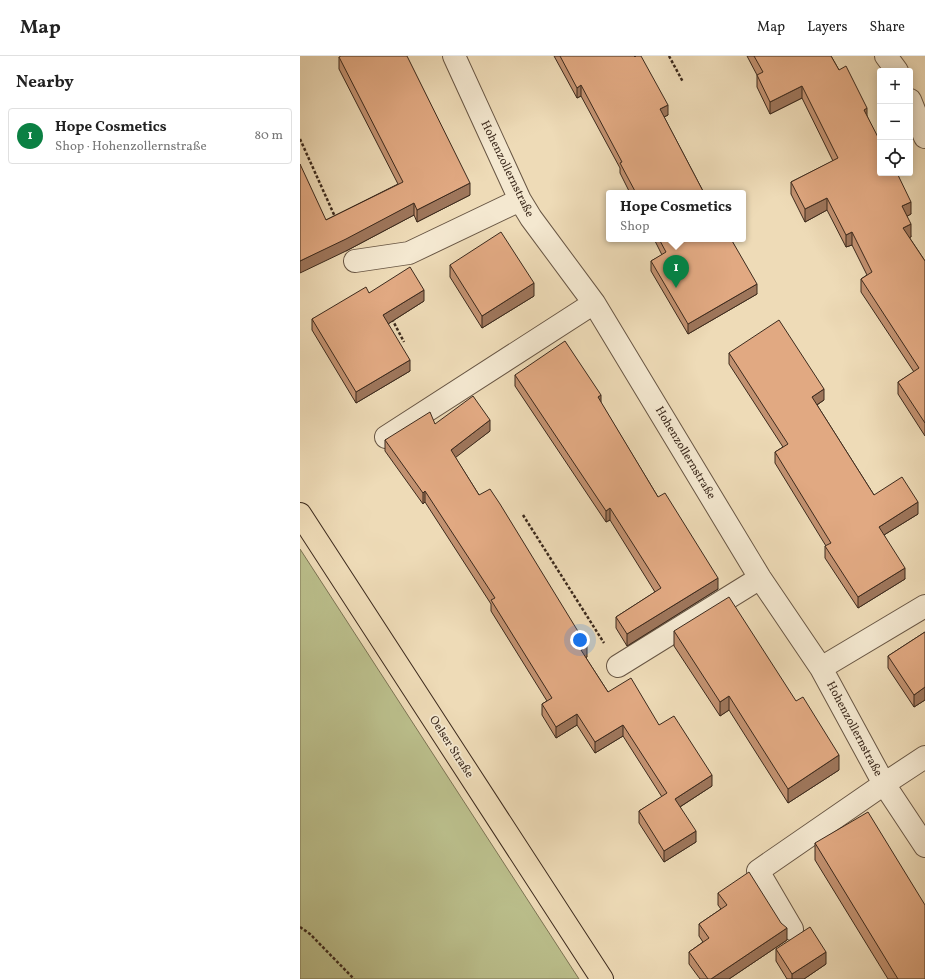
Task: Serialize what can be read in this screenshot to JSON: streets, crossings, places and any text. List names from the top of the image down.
{
  "streets": {
    "main road": ["Oelser Straße"],
    "street": ["Hohenzollernstraße"]
  },
  "page": {
    "header": "Map",
    "nav": ["Map", "Layers", "Share"],
    "heading": "Nearby",
    "map_buttons": ["+", "−"],
    "list": [
      {
        "mark": "1",
        "name": "Hope Cosmetics",
        "note": "Shop · Hohenzollernstraße",
        "value": "80 m"
      }
    ],
    "popup": ["Hope Cosmetics", "Shop"],
    "pins": "1"
  }
}
